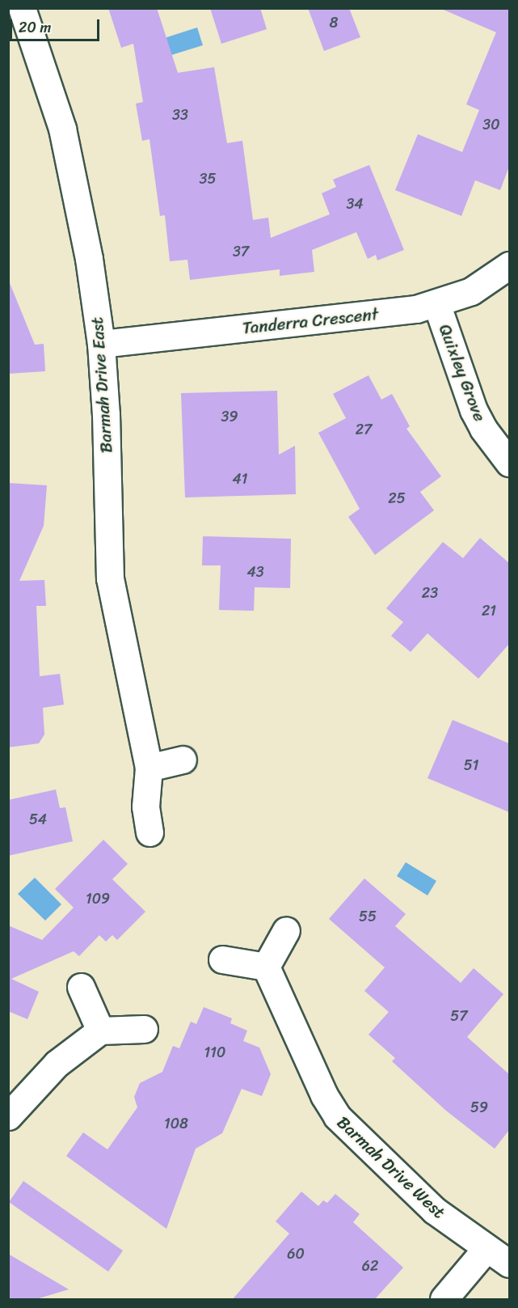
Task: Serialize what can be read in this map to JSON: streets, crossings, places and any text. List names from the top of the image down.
{
  "streets": {
    "street": [
      "Tanderra Crescent",
      "Quixley Grove",
      "Barmah Drive East",
      "Barmah Drive West"
    ]
  },
  "crossings": [
    ["Tanderra Crescent", "Quixley Grove"],
    ["Tanderra Crescent", "Barmah Drive East"]
  ],
  "house_numbers": [
    "8",
    "33",
    "30",
    "35",
    "34",
    "37",
    "39",
    "27",
    "41",
    "25",
    "43",
    "23",
    "21",
    "51",
    "54",
    "109",
    "55",
    "57",
    "110",
    "59",
    "108",
    "60",
    "62"
  ],
  "scale_bar": "20 m"
}
